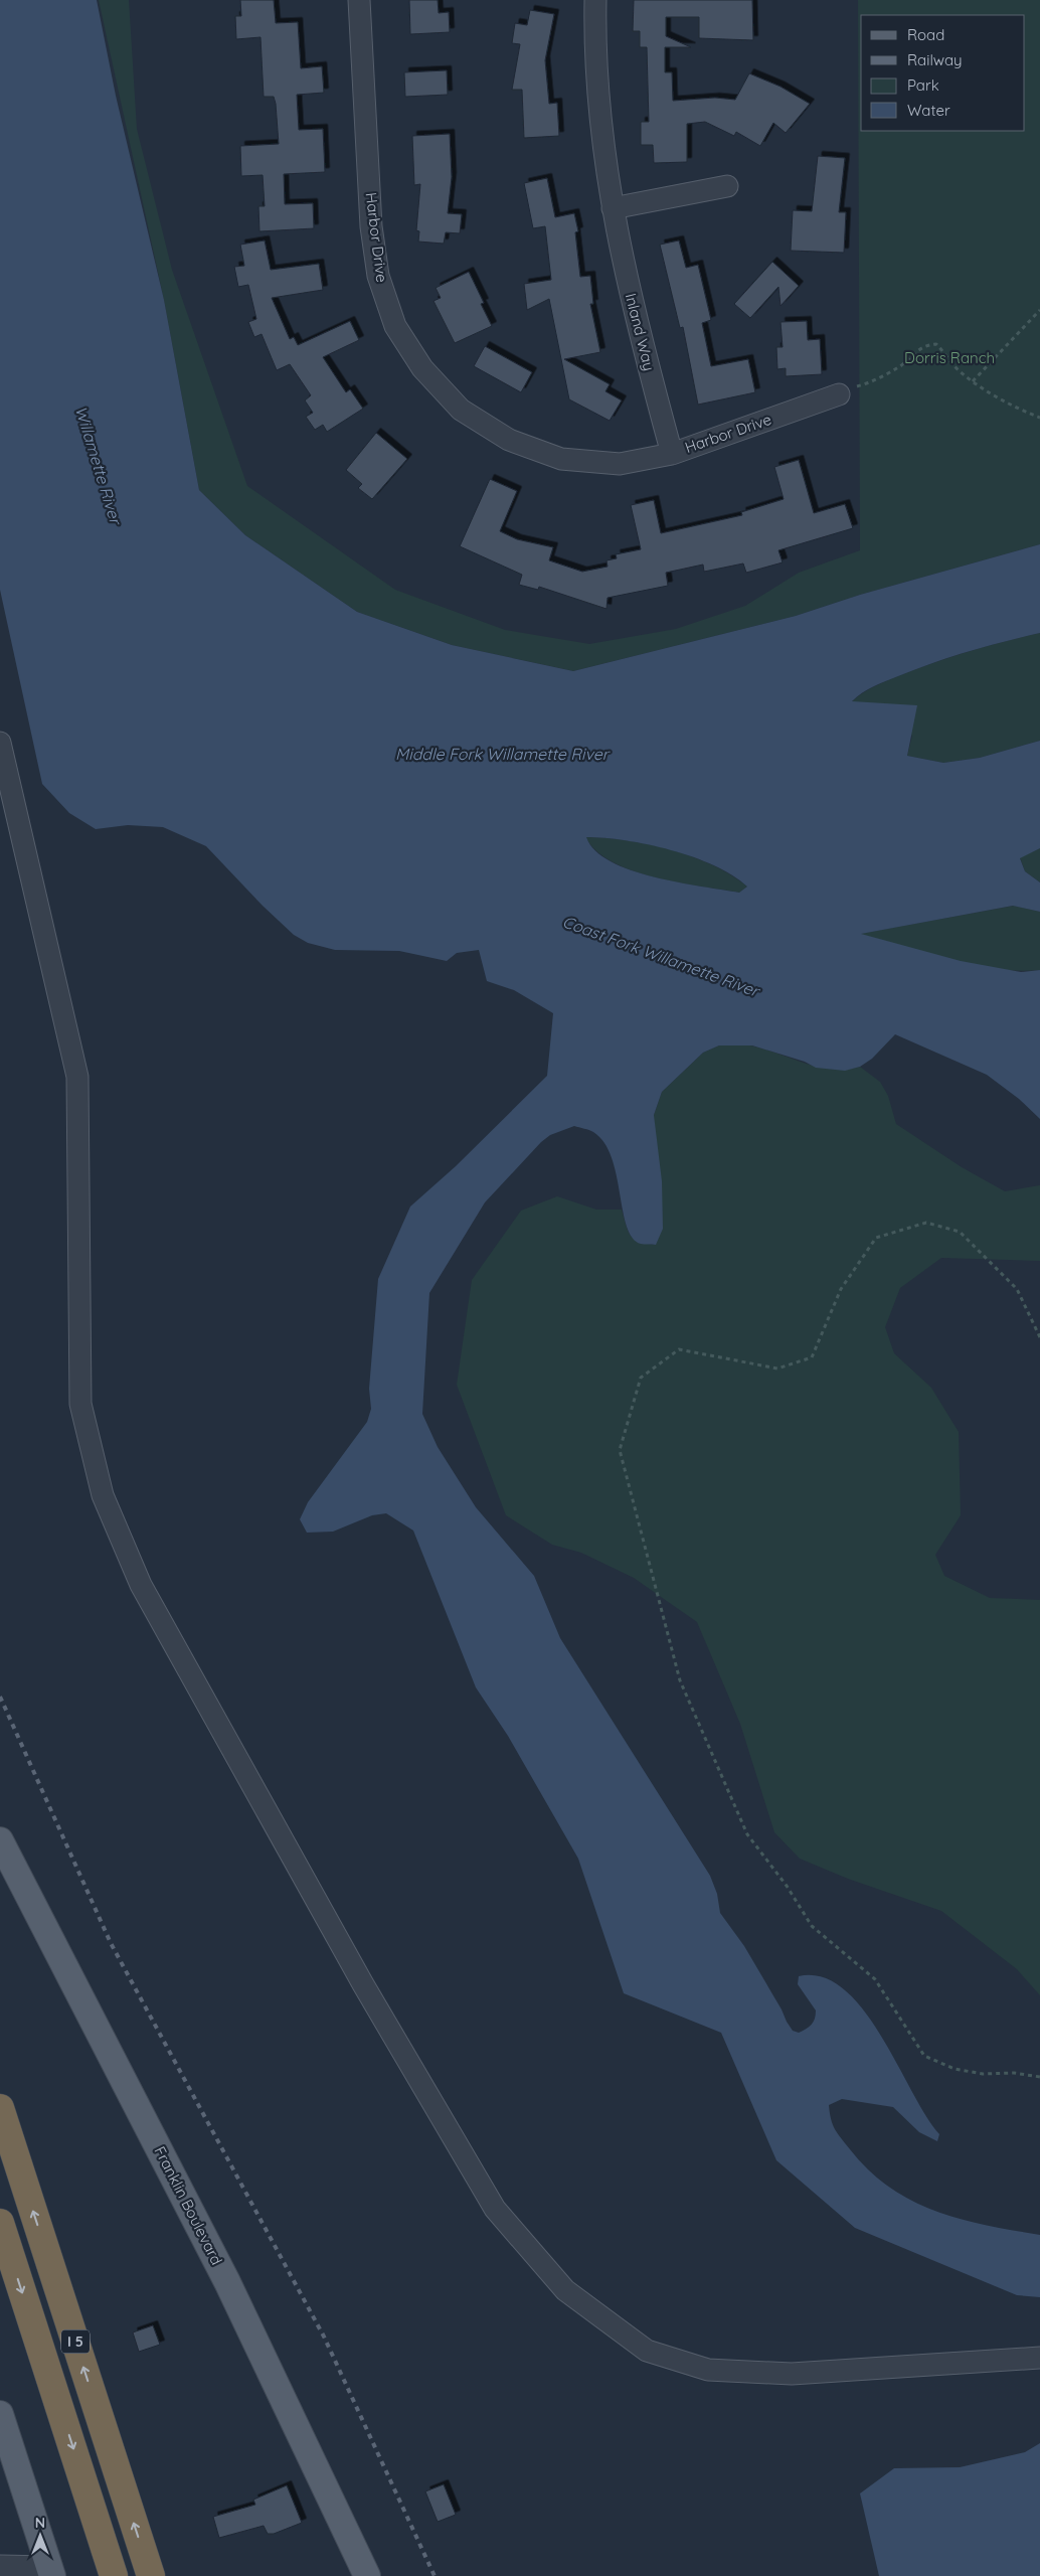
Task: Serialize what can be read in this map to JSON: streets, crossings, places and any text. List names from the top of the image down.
{
  "streets": {
    "highway": ["I 5"],
    "main road": ["Franklin Boulevard"],
    "street": ["Harbor Drive", "Inland Way"]
  },
  "crossings": [
    ["Harbor Drive", "Inland Way"]
  ],
  "water": ["Willamette River", "Middle Fork Willamette River", "Coast Fork Willamette River"],
  "parks": ["Dorris Ranch"],
  "legend": [
    "Road",
    "Railway",
    "Park",
    "Water"
  ],
  "north": "top"
}
